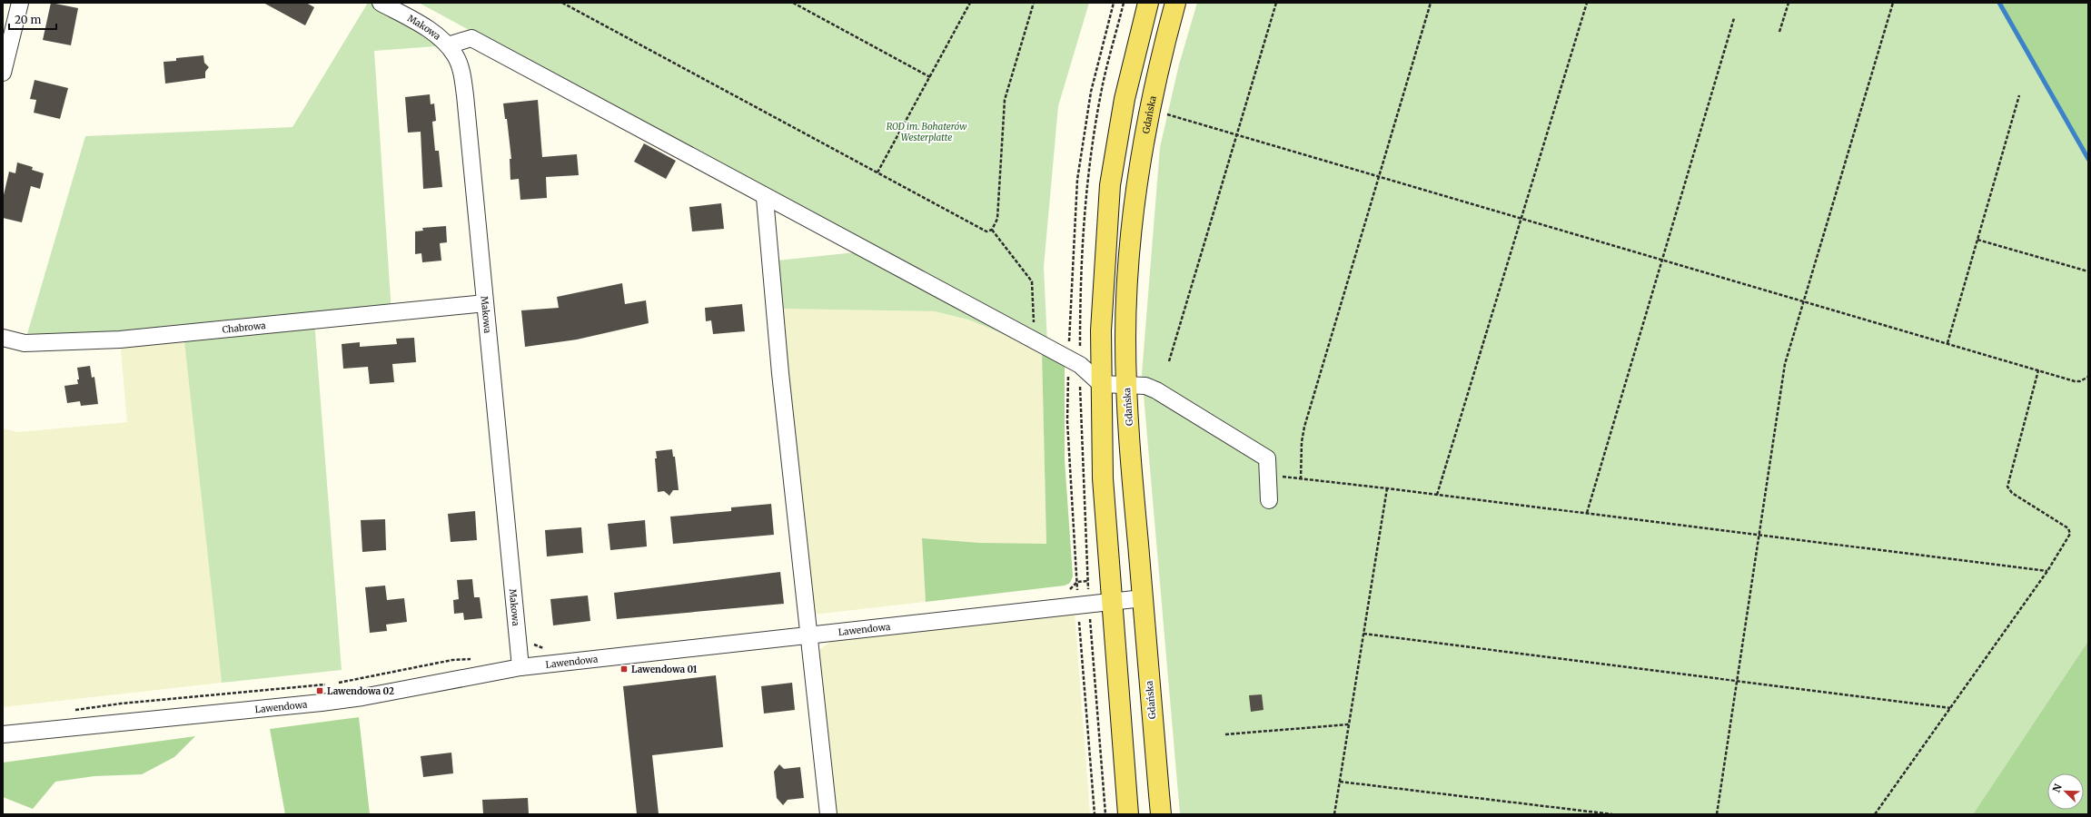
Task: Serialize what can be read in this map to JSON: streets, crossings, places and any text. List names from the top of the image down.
{
  "streets": {
    "main road": ["Gdańska"],
    "street": ["Makowa", "Chabrowa", "Lawendowa"]
  },
  "crossings": [
    ["Makowa", "Chabrowa"],
    ["Makowa", "Lawendowa"],
    ["Gdańska", "Lawendowa"]
  ],
  "parks": ["ROD im. Bohaterów Westerplatte"],
  "places": {
    "transit": ["Lawendowa 01", "Lawendowa 02"]
  },
  "scale_bar": "20 m",
  "north": "top left"
}
